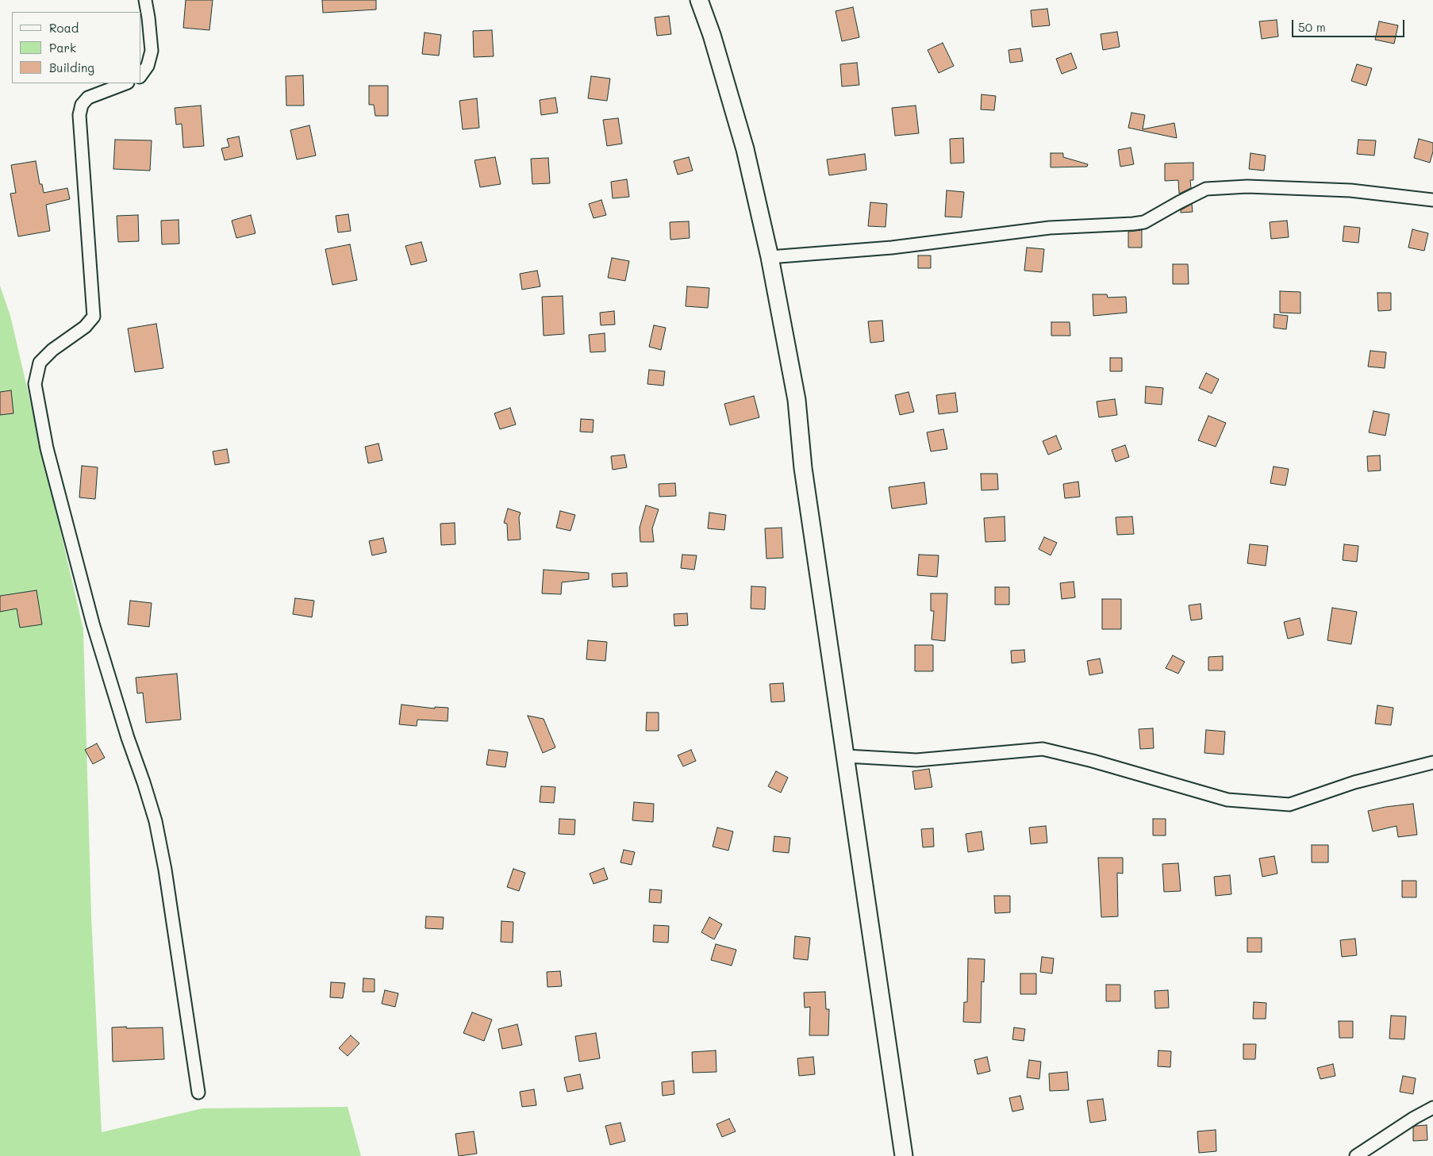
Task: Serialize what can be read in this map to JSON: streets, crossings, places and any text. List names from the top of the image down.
{
  "legend": ["Road", "Park", "Building"],
  "scale_bar": "50 m"
}
